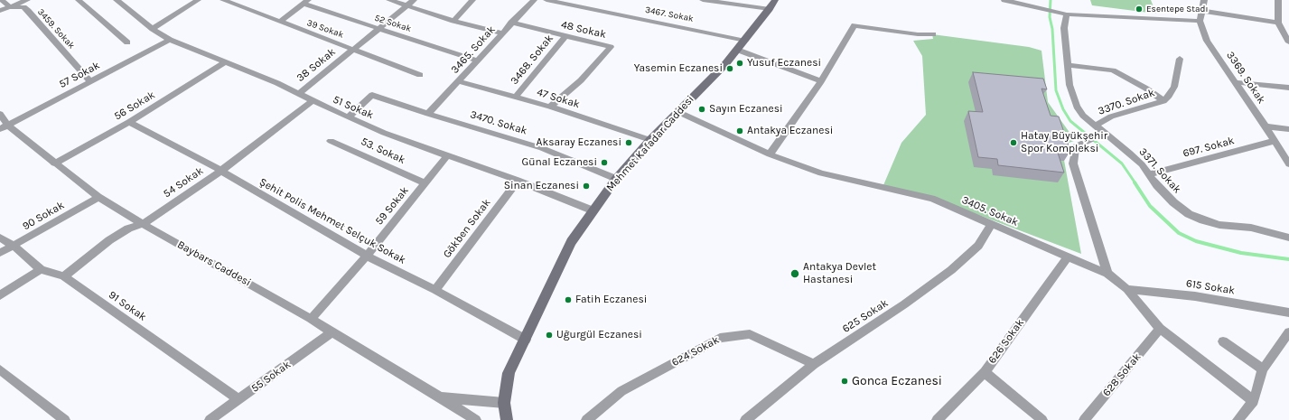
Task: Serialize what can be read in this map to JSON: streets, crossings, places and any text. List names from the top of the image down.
{
  "streets": {
    "main road": ["Mehmet Kafadar Caddesi"],
    "street": [
      "3467. Sokak",
      "52 Sokak",
      "3459. Sokak",
      "39 Sokak",
      "48 Sokak",
      "3465. Sokak",
      "3468. Sokak",
      "38 Sokak",
      "57 Sokak",
      "3369. Sokak",
      "47 Sokak",
      "3370. Sokak",
      "56 Sokak",
      "51 Sokak",
      "3470. Sokak",
      "697. Sokak",
      "53. Sokak",
      "3371. Sokak",
      "54 Sokak",
      "59 Sokak",
      "3405. Sokak",
      "90 Sokak",
      "Şehit Polis Mehmet Selçuk Sokak",
      "Gökben Sokak",
      "Baybars Caddesi",
      "615 Sokak",
      "91 Sokak",
      "625 Sokak",
      "626 Sokak",
      "624 Sokak",
      "628 Sokak",
      "55 Sokak"
    ]
  },
  "crossings": [
    ["3467. Sokak", "Mehmet Kafadar Caddesi"],
    ["52 Sokak", "3465. Sokak"],
    ["52 Sokak", "38 Sokak"],
    ["3459. Sokak", "57 Sokak"],
    ["39 Sokak", "38 Sokak"],
    ["48 Sokak", "3465. Sokak"],
    ["48 Sokak", "3468. Sokak"],
    ["48 Sokak", "47 Sokak"],
    ["3465. Sokak", "47 Sokak"],
    ["3465. Sokak", "3470. Sokak"],
    ["3468. Sokak", "47 Sokak"],
    ["38 Sokak", "51 Sokak"],
    ["57 Sokak", "51 Sokak"],
    ["57 Sokak", "Baybars Caddesi"],
    ["3369. Sokak", "697. Sokak"],
    ["47 Sokak", "Mehmet Kafadar Caddesi"],
    ["3370. Sokak", "3371. Sokak"],
    ["56 Sokak", "51 Sokak"],
    ["56 Sokak", "Şehit Polis Mehmet Selçuk Sokak"],
    ["56 Sokak", "Baybars Caddesi"],
    ["51 Sokak", "3470. Sokak"],
    ["51 Sokak", "Mehmet Kafadar Caddesi"],
    ["51 Sokak", "54 Sokak"],
    ["51 Sokak", "59 Sokak"],
    ["51 Sokak", "Gökben Sokak"],
    ["3470. Sokak", "Mehmet Kafadar Caddesi"],
    ["Mehmet Kafadar Caddesi", "3405. Sokak"],
    ["Mehmet Kafadar Caddesi", "Şehit Polis Mehmet Selçuk Sokak"],
    ["Mehmet Kafadar Caddesi", "Baybars Caddesi"],
    ["697. Sokak", "3371. Sokak"],
    ["53. Sokak", "59 Sokak"],
    ["54 Sokak", "Şehit Polis Mehmet Selçuk Sokak"],
    ["54 Sokak", "Baybars Caddesi"],
    ["54 Sokak", "91 Sokak"],
    ["59 Sokak", "Şehit Polis Mehmet Selçuk Sokak"],
    ["59 Sokak", "Baybars Caddesi"],
    ["3405. Sokak", "615 Sokak"],
    ["3405. Sokak", "625 Sokak"],
    ["3405. Sokak", "626 Sokak"],
    ["3405. Sokak", "628 Sokak"],
    ["90 Sokak", "Baybars Caddesi"],
    ["90 Sokak", "91 Sokak"],
    ["Şehit Polis Mehmet Selçuk Sokak", "Gökben Sokak"],
    ["Baybars Caddesi", "55 Sokak"],
    ["91 Sokak", "55 Sokak"],
    ["625 Sokak", "624 Sokak"]
  ],
  "places": [
    "Esentepe Stadı",
    "Yusuf Eczanesi",
    "Yasemin Eczanesi",
    "Sayın Eczanesi",
    "Antakya Eczanesi",
    "Aksaray Eczanesi",
    "Hatay Büyükşehir Spor Kompleksi",
    "Günal Eczanesi",
    "Sinan Eczanesi",
    "Antakya Devlet Hastanesi",
    "Fatih Eczanesi",
    "Uğurgül Eczanesi",
    "Gonca Eczanesi"
  ]
}
